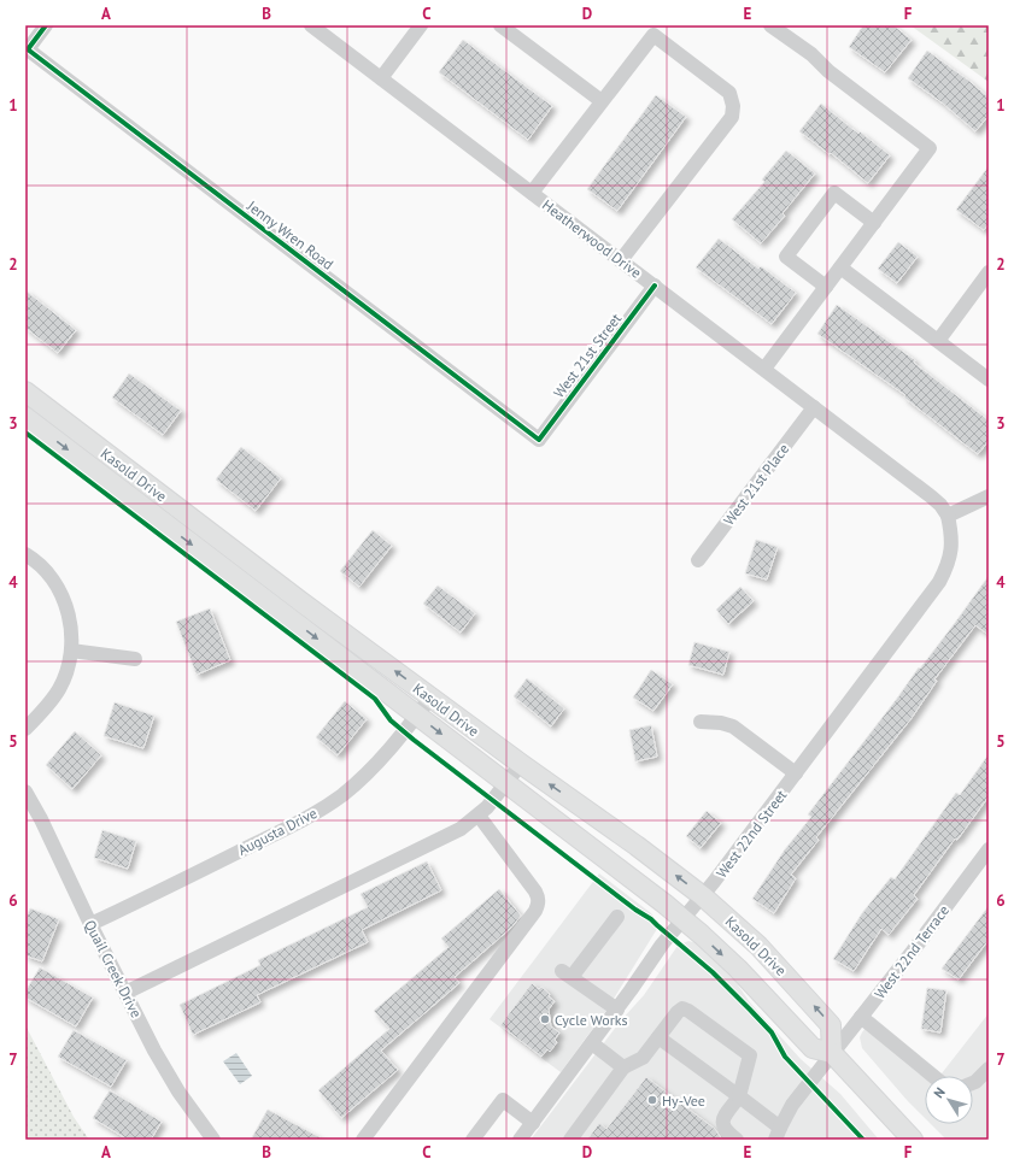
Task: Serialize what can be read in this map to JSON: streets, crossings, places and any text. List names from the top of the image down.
{
  "streets": {
    "main road": ["Kasold Drive"],
    "street": [
      "Jenny Wren Road",
      "Heatherwood Drive",
      "West 21st Street",
      "West 21st Place",
      "Augusta Drive",
      "West 22nd Street",
      "West 22nd Terrace",
      "Quail Creek Drive"
    ]
  },
  "crossings": [
    ["Jenny Wren Road", "West 21st Street"],
    ["Heatherwood Drive", "West 21st Street"],
    ["Heatherwood Drive", "West 21st Place"],
    ["Heatherwood Drive", "West 22nd Street"],
    ["Kasold Drive", "Augusta Drive"],
    ["Kasold Drive", "West 22nd Street"],
    ["Kasold Drive", "West 22nd Terrace"],
    ["Augusta Drive", "Quail Creek Drive"]
  ],
  "places": ["Cycle Works", "Hy-Vee"],
  "north": "top left",
  "grid": {
    "columns": [
      "A",
      "B",
      "C",
      "D",
      "E",
      "F"
    ],
    "rows": [
      "1",
      "2",
      "3",
      "4",
      "5",
      "6",
      "7"
    ]
  }
}
